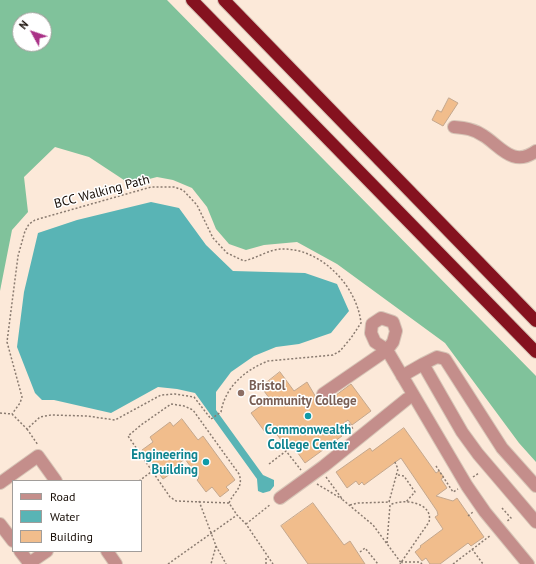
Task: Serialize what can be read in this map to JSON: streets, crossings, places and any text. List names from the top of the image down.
{
  "streets": {
    "path": ["BCC Walking Path"]
  },
  "places": ["Bristol Community College", "Commonwealth College Center", "Engineering Building"],
  "legend": ["Road", "Water", "Building"],
  "north": "top left"
}
